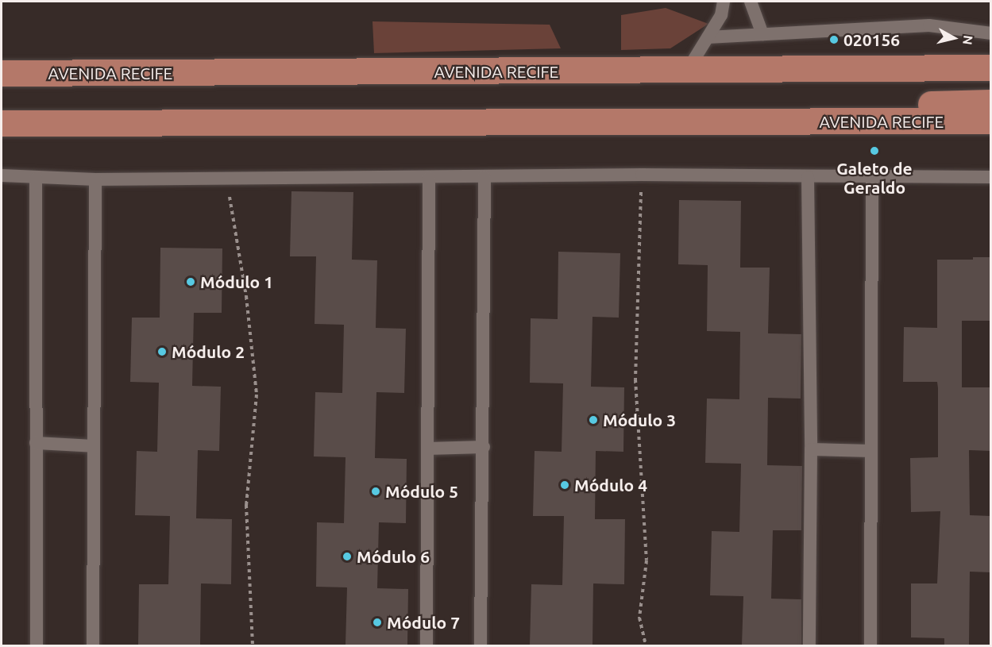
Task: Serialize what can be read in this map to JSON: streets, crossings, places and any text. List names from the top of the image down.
{
  "streets": {
    "main road": ["AVENIDA RECIFE"]
  },
  "places": [
    "020156",
    "Galeto de Geraldo",
    "Módulo 1",
    "Módulo 2",
    "Módulo 3",
    "Módulo 4",
    "Módulo 5",
    "Módulo 6",
    "Módulo 7"
  ],
  "north": "right"
}
